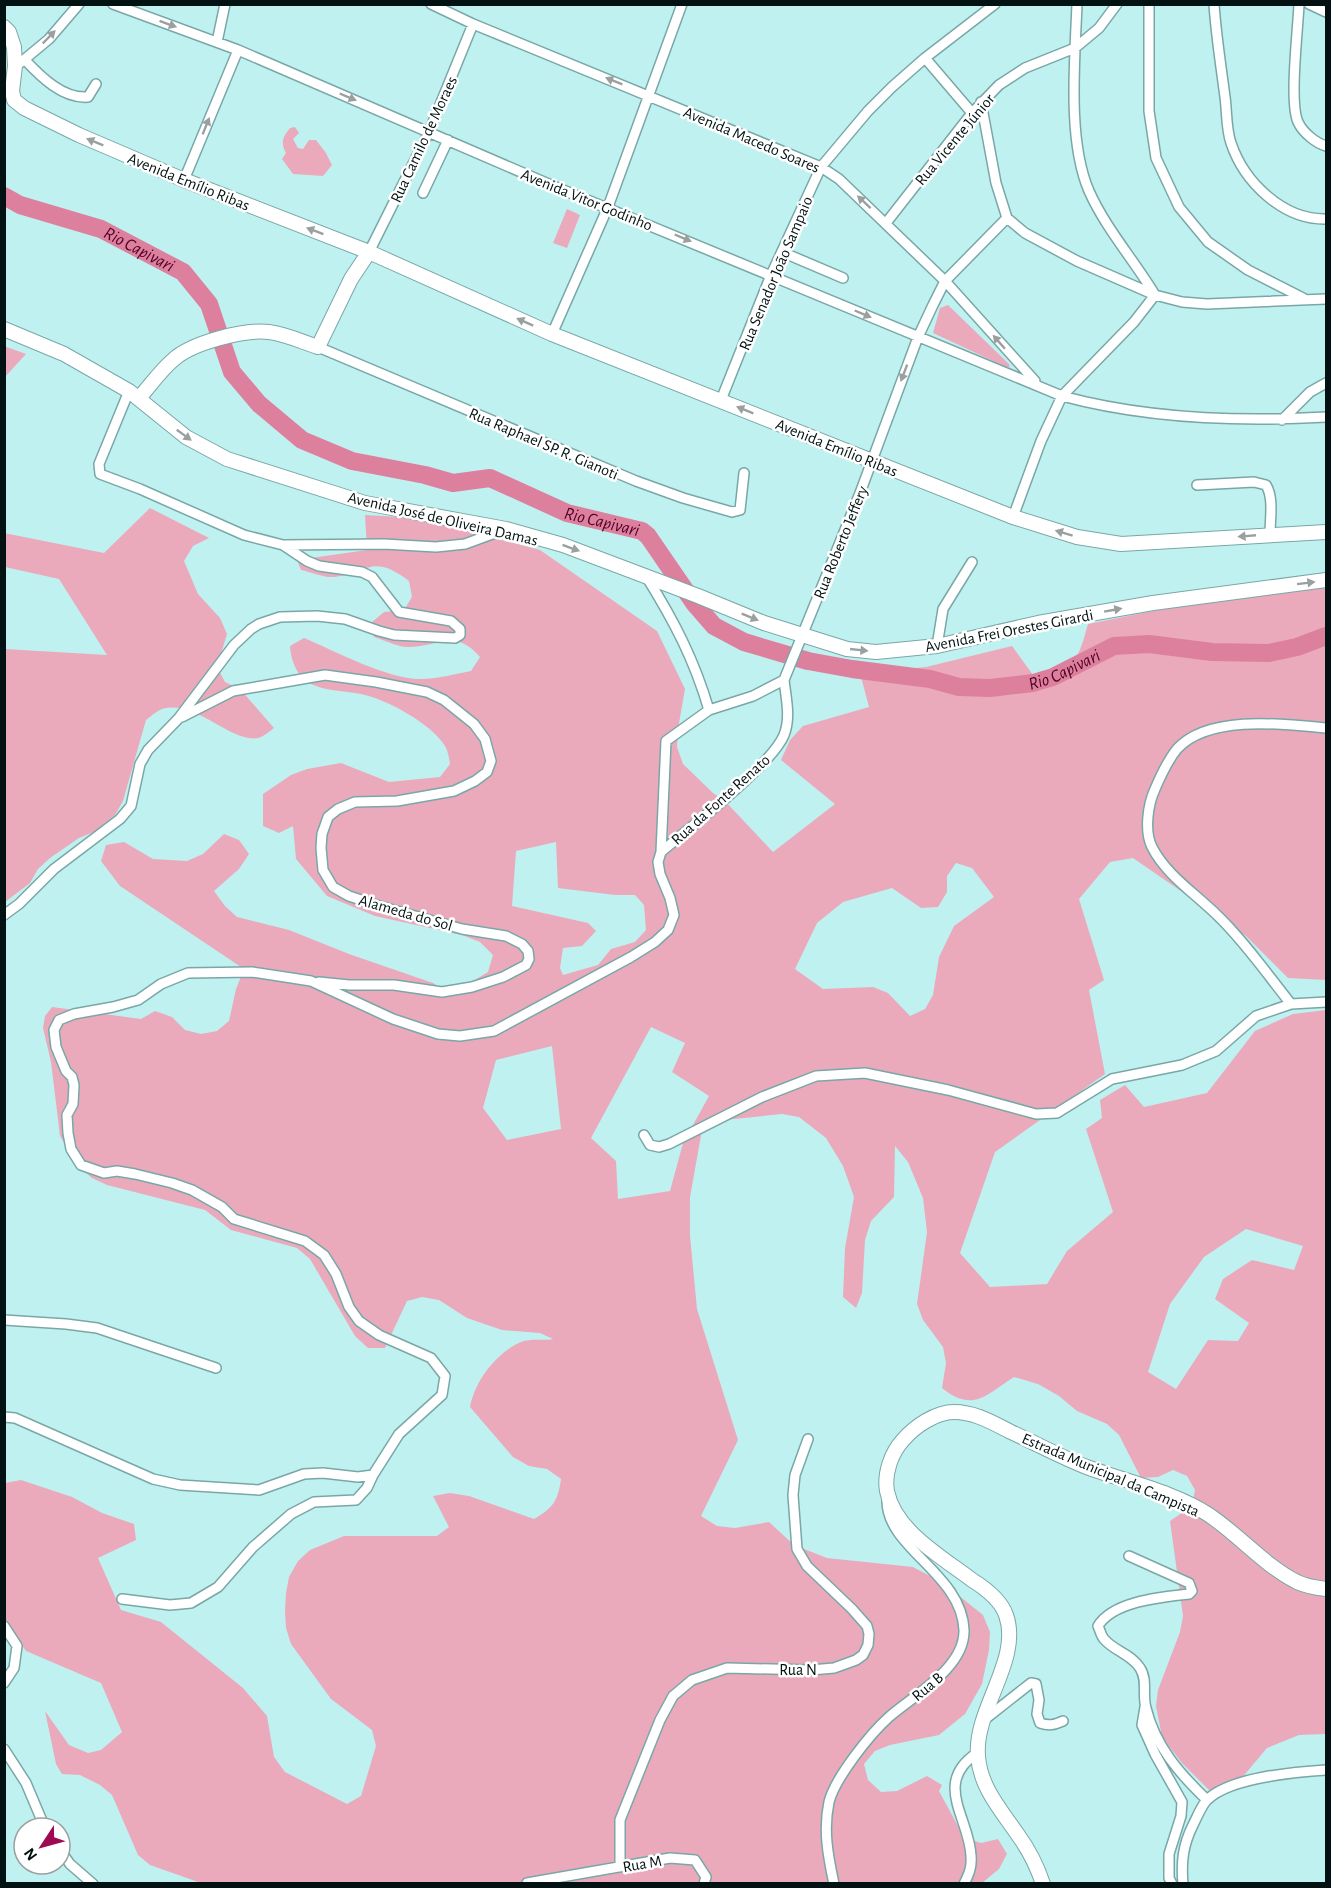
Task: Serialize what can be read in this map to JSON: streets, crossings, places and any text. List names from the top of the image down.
{
  "streets": {
    "street": [
      "Rua Camilo de Moraes",
      "Avenida Macedo Soares",
      "Rua Vicente Júnior",
      "Avenida Emílio Ribas",
      "Avenida Vitor Godinho",
      "Rua Senador João Sampaio",
      "Rua Raphael SP. R. Gianoti",
      "Avenida José de Oliveira Damas",
      "Rua Roberto Jeffery",
      "Avenida Frei Orestes Girardi",
      "Rua da Fonte Renato",
      "Alameda do Sol",
      "Estrada Municipal da Campista",
      "Rua N",
      "Rua B",
      "Rua M"
    ]
  },
  "crossings": [
    ["Rua Camilo de Moraes", "Avenida Macedo Soares"],
    ["Rua Camilo de Moraes", "Avenida Emílio Ribas"],
    ["Rua Camilo de Moraes", "Avenida Vitor Godinho"],
    ["Avenida Macedo Soares", "Rua Vicente Júnior"],
    ["Avenida Macedo Soares", "Avenida Vitor Godinho"],
    ["Avenida Macedo Soares", "Rua Senador João Sampaio"],
    ["Avenida Macedo Soares", "Rua Roberto Jeffery"],
    ["Avenida Emílio Ribas", "Rua Senador João Sampaio"],
    ["Avenida Emílio Ribas", "Rua Roberto Jeffery"],
    ["Avenida Vitor Godinho", "Rua Senador João Sampaio"],
    ["Avenida Vitor Godinho", "Rua Roberto Jeffery"],
    ["Avenida José de Oliveira Damas", "Avenida Frei Orestes Girardi"],
    ["Rua Roberto Jeffery", "Avenida Frei Orestes Girardi"],
    ["Rua Roberto Jeffery", "Rua da Fonte Renato"],
    ["Rua da Fonte Renato", "Alameda do Sol"],
    ["Estrada Municipal da Campista", "Rua B"],
    ["Rua N", "Rua M"]
  ],
  "one_way": [
    "Avenida Macedo Soares",
    "Avenida Emílio Ribas",
    "Avenida Vitor Godinho",
    "Avenida Frei Orestes Girardi"
  ],
  "water": ["Rio Capivari"],
  "north": "bottom left"
}
